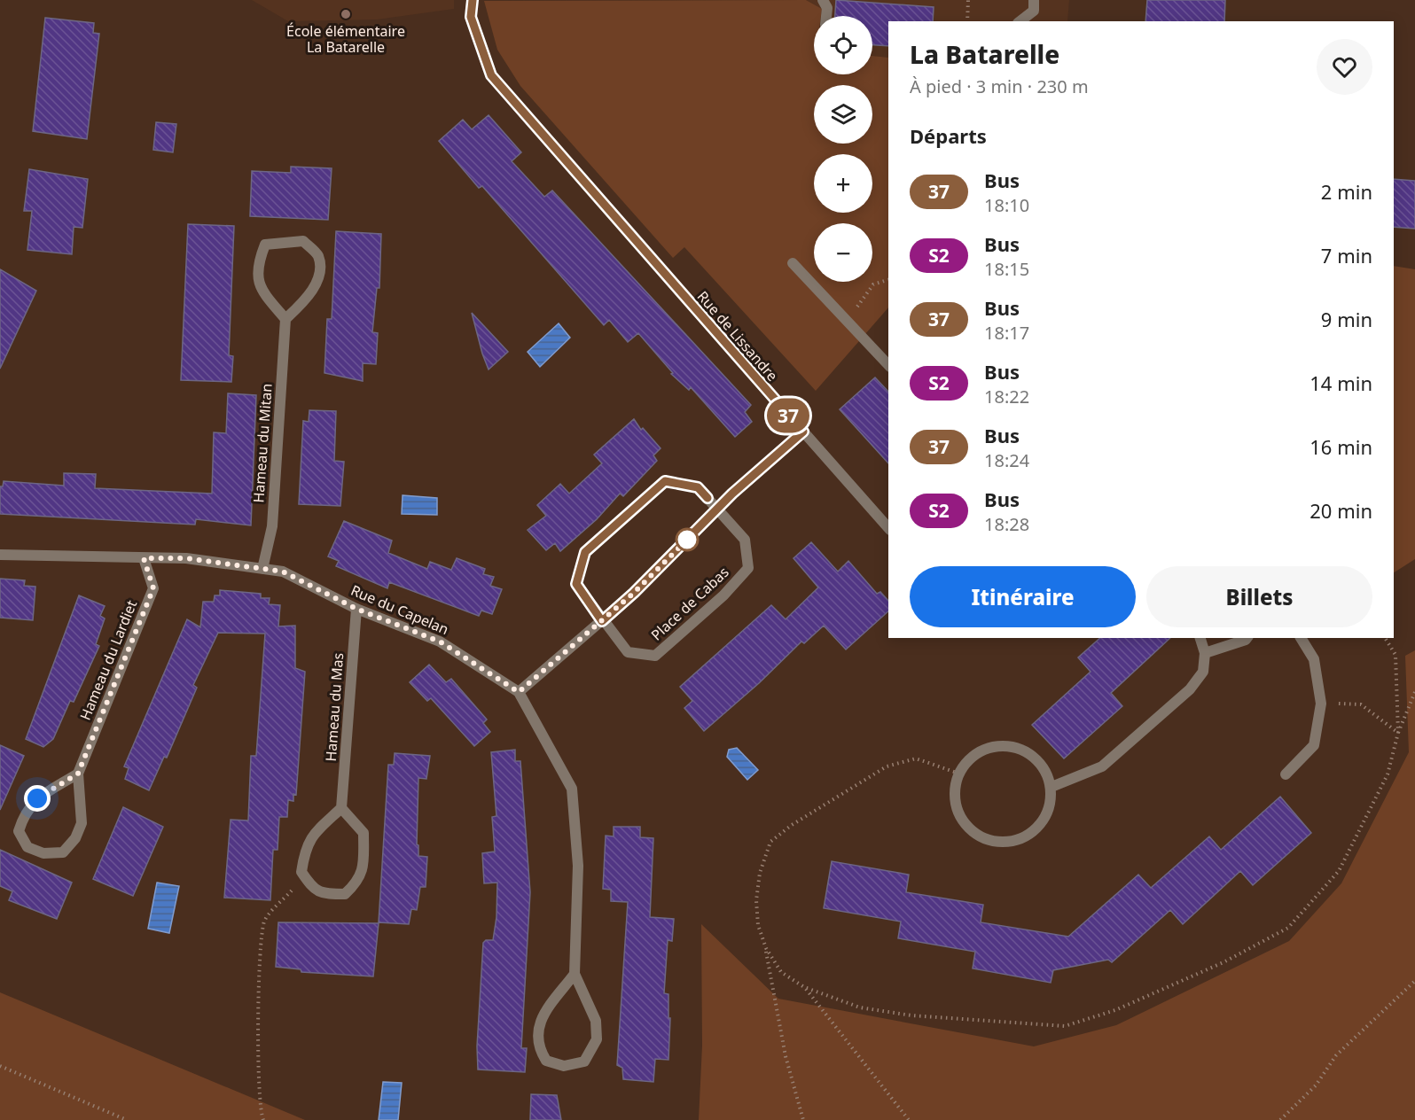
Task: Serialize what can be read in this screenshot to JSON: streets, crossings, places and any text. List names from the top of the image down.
{
  "streets": {
    "street": [
      "Rue de Lissandre",
      "Hameau du Mitan",
      "Place de Cabas",
      "Rue du Capelan",
      "Hameau du Lardiet",
      "Hameau du Mas"
    ]
  },
  "crossings": [
    ["Hameau du Mitan", "Rue du Capelan"],
    ["Rue du Capelan", "Hameau du Lardiet"],
    ["Rue du Capelan", "Hameau du Mas"]
  ],
  "places": ["École élémentaire La Batarelle"],
  "lines": ["bus line 37"],
  "page": {
    "on_map": "37",
    "map_buttons": ["+", "−"],
    "heading": [
      ["La Batarelle", "À pied · 3 min · 230 m"],
      "Départs"
    ],
    "list": [
      {
        "mark": "37",
        "name": "Bus",
        "note": "18:10",
        "value": "2 min"
      },
      {
        "mark": "S2",
        "name": "Bus",
        "note": "18:15",
        "value": "7 min"
      },
      {
        "mark": "37",
        "name": "Bus",
        "note": "18:17",
        "value": "9 min"
      },
      {
        "mark": "S2",
        "name": "Bus",
        "note": "18:22",
        "value": "14 min"
      },
      {
        "mark": "37",
        "name": "Bus",
        "note": "18:24",
        "value": "16 min"
      },
      {
        "mark": "S2",
        "name": "Bus",
        "note": "18:28",
        "value": "20 min"
      }
    ],
    "buttons": ["Itinéraire", "Billets"]
  }
}
